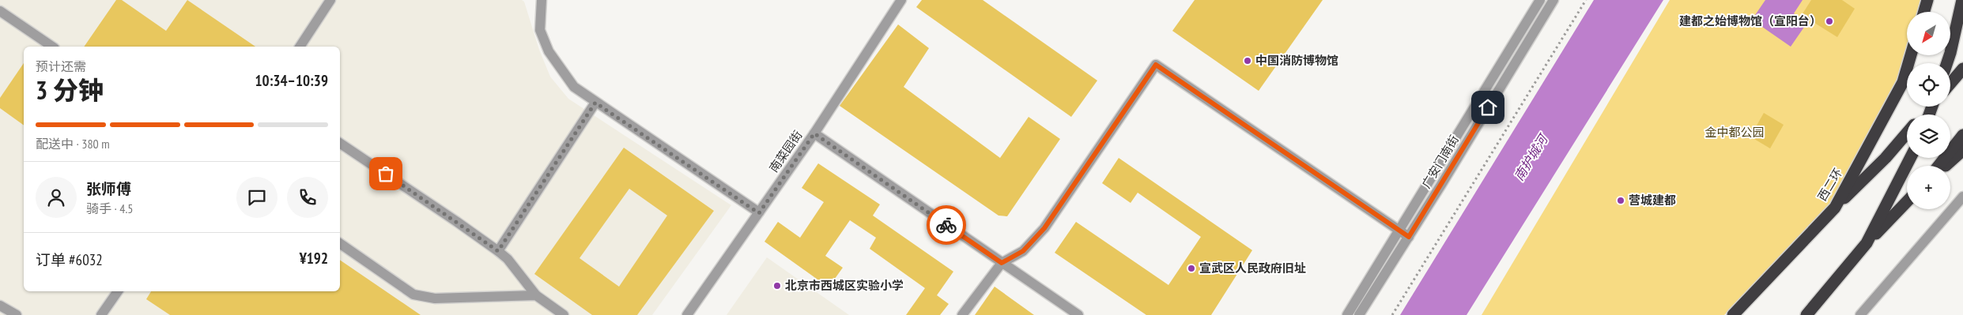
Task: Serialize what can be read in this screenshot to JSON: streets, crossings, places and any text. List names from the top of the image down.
{
  "streets": {
    "highway": ["西二环"],
    "street": ["南菜园街", "广安门南街"]
  },
  "water": ["南护城河"],
  "parks": ["金中都公园"],
  "places": [
    "建都之始博物馆（宣阳台）",
    "中国消防博物馆",
    "营城建都",
    "宣武区人民政府旧址",
    "北京市西城区实验小学"
  ],
  "north": "bottom left",
  "page": {
    "map_buttons": "+",
    "heading": ["3 分钟", "预计还需", "10:34–10:39"],
    "panel": [
      "张师傅",
      "骑手 · 4.5",
      "订单 #6032",
      "¥192"
    ],
    "bar": "配送中 · 380 m"
  }
}
